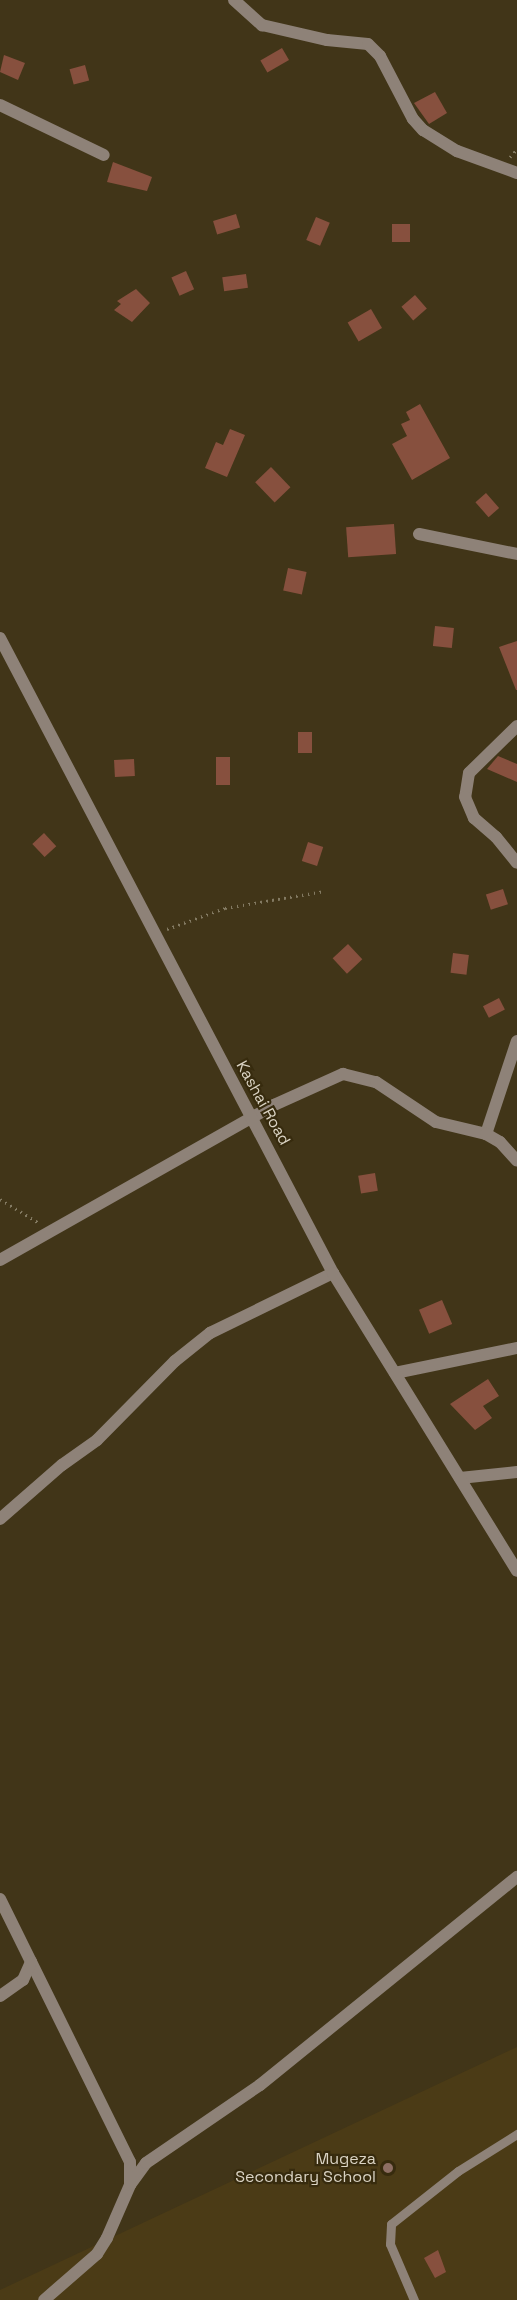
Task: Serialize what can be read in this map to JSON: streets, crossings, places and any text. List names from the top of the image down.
{
  "streets": {
    "street": ["Kashai Road"]
  },
  "places": ["Mugeza Secondary School"]
}
